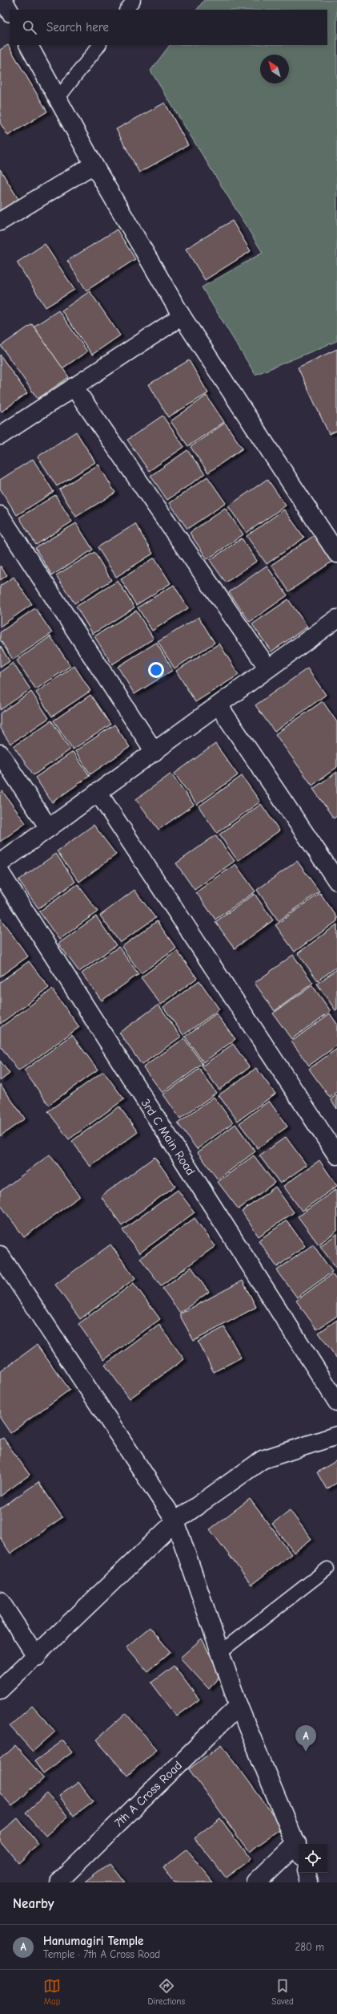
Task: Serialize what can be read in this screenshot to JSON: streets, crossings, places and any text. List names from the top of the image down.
{
  "streets": {
    "street": ["3rd C Main Road", "7th A Cross Road"]
  },
  "north": "top left",
  "page": {
    "search": "Search here",
    "pins": "A",
    "heading": "Nearby",
    "list": [
      {
        "mark": "A",
        "name": "Hanumagiri Temple",
        "note": "Temple · 7th A Cross Road",
        "value": "280 m"
      }
    ],
    "nav": ["Map", "Directions", "Saved"]
  }
}
